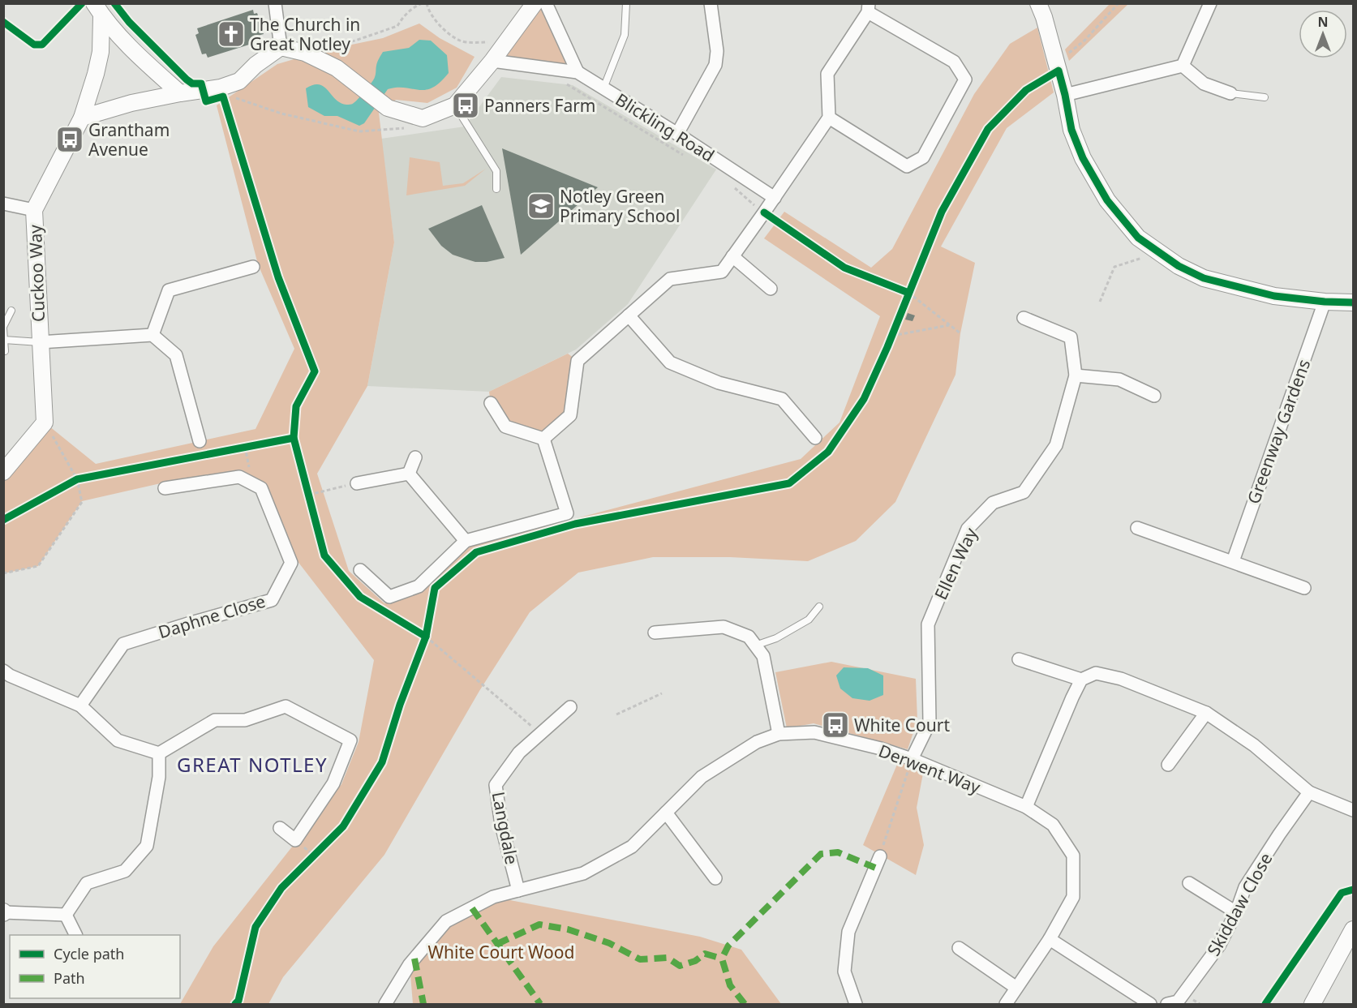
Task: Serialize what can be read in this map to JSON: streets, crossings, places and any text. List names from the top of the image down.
{
  "streets": {
    "street": [
      "Blickling Road",
      "Cuckoo Way",
      "Greenway Gardens",
      "Ellen Way",
      "Daphne Close",
      "Derwent Way",
      "Langdale",
      "Skiddaw Close"
    ]
  },
  "crossings": [
    ["Ellen Way", "Derwent Way"],
    ["Derwent Way", "Langdale"]
  ],
  "districts": ["GREAT NOTLEY"],
  "parks": ["White Court Wood"],
  "places": {
    "church": ["The Church in Great Notley"],
    "bus stop": ["Panners Farm", "Grantham Avenue", "White Court"],
    "school or university": ["Notley Green Primary School"]
  },
  "legend": ["Cycle path", "Path"],
  "north": "top"
}
